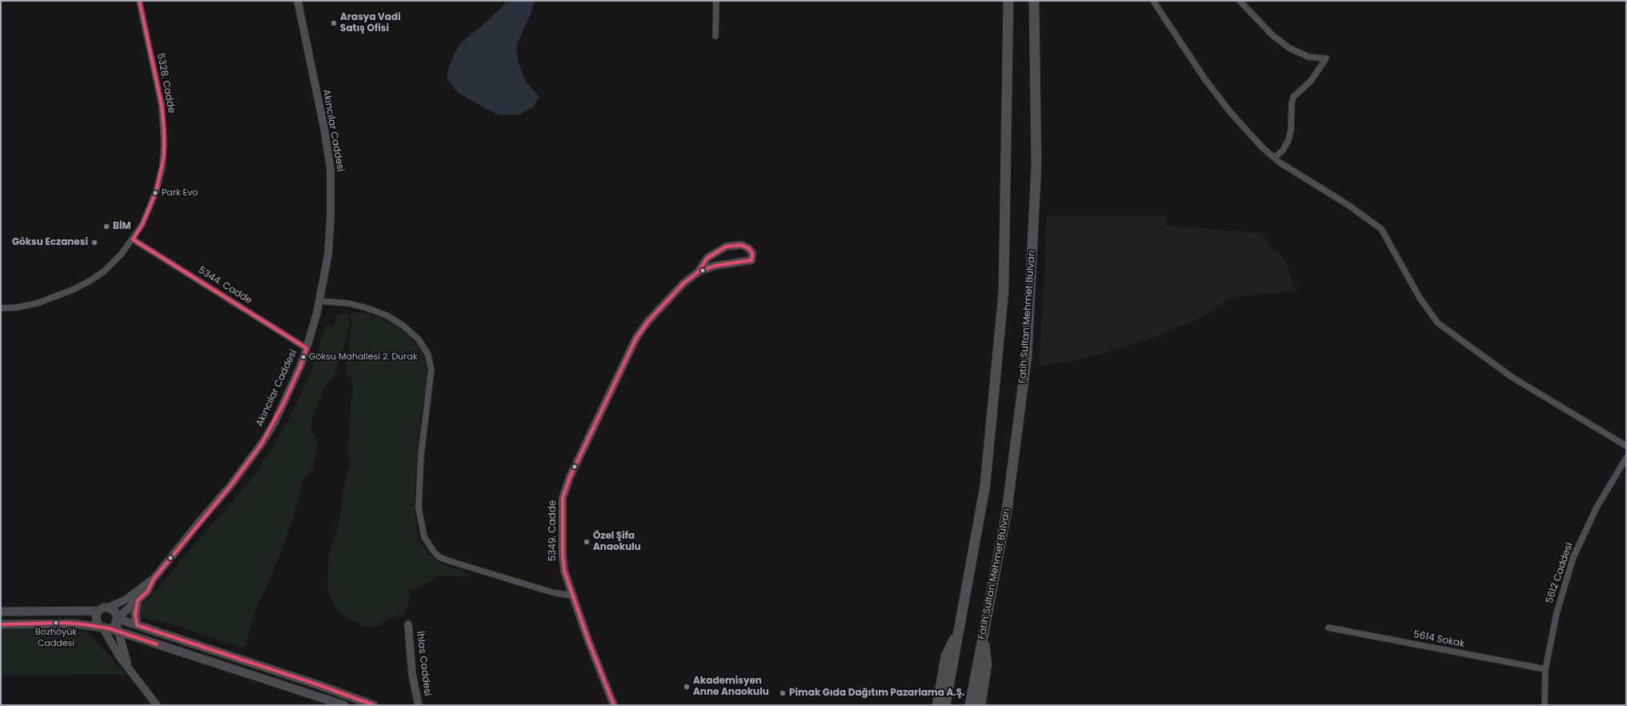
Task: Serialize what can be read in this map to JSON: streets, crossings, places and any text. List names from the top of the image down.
{
  "streets": {
    "highway": ["Fatih Sultan Mehmet Bulvarı"],
    "street": [
      "5328. Cadde",
      "Akıncılar Caddesi",
      "5344. Cadde",
      "5349. Cadde",
      "5612 Caddesi",
      "5614 Sokak",
      "İhlas Caddesi"
    ]
  },
  "crossings": [
    ["5328. Cadde", "5344. Cadde"],
    ["Akıncılar Caddesi", "5344. Cadde"],
    ["5612 Caddesi", "5614 Sokak"]
  ],
  "places": [
    "Arasya Vadi Satış Ofisi",
    "Park Evo",
    "BİM",
    "Göksu Eczanesi",
    "Göksu Mahallesi 2. Durak",
    "Özel Şifa Anaokulu",
    "Bozhöyük Caddesi",
    "Akademisyen Anne Anaokulu",
    "Pimak Gıda Dağıtım Pazarlama A.Ş."
  ]
}
